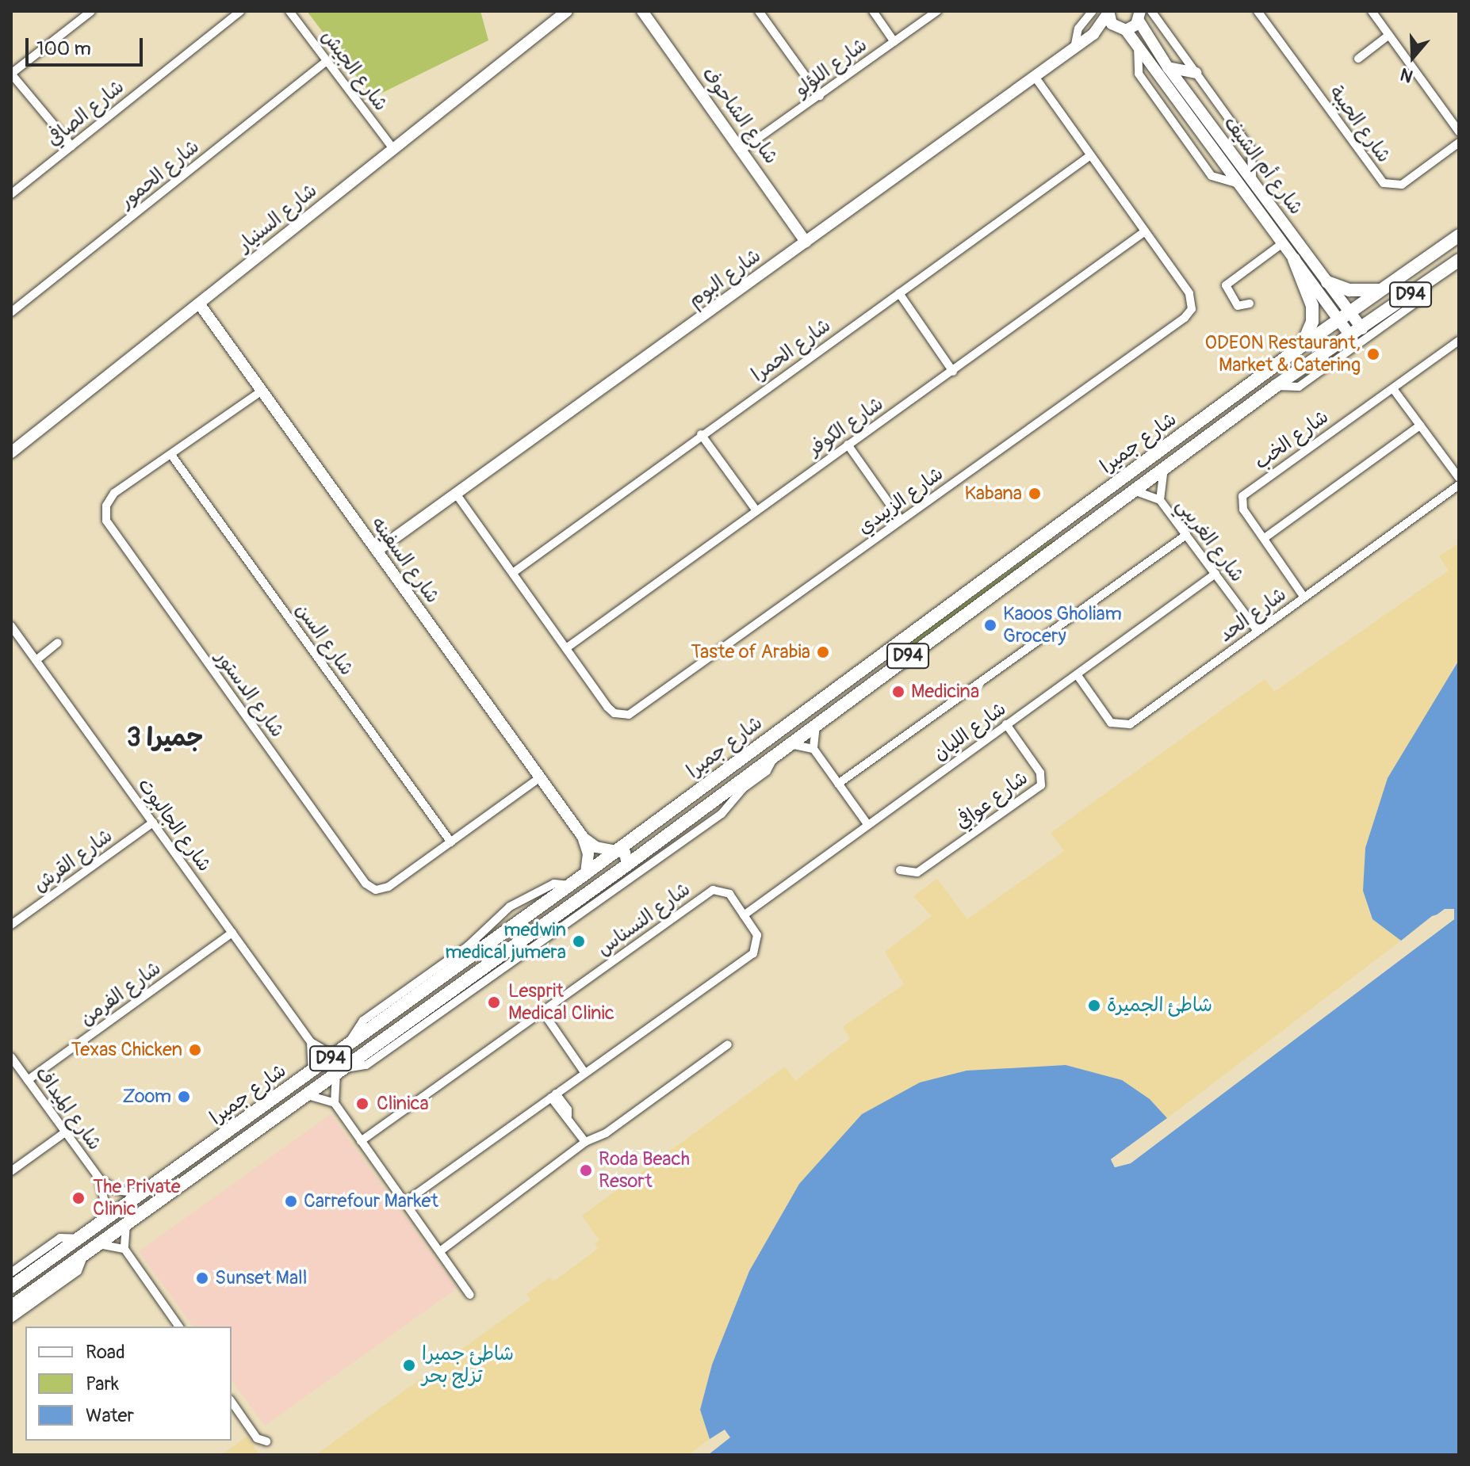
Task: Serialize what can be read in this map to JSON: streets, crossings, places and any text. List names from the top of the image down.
{
  "streets": {
    "main road": ["D94", "شارع جميرا"],
    "street": [
      "شارع اللؤلو",
      "شارع الجيش",
      "شارع الصافي",
      "شارع الشاحوف",
      "شارع الحيبة",
      "شارع أم الشيف",
      "شارع الحمور",
      "شارع السنيار",
      "شارع البوم",
      "شارع الحمرا",
      "شارع الكوفر",
      "شارع الخب",
      "شارع الزبيدي",
      "شارع الغريبي",
      "شارع السفينه",
      "شارع الحد",
      "شارع السن",
      "شارع الدستور",
      "شارع الليان",
      "شارع عوافي",
      "شارع الجالبوت",
      "شارع القرش",
      "شارع النسناس",
      "شارع الفرمن",
      "شارع الميداف"
    ]
  },
  "crossings": [
    ["شارع اللؤلو", "شارع الشاحوف"],
    ["شارع الجيش", "شارع الحمور"],
    ["شارع الجيش", "شارع السنيار"],
    ["شارع الشاحوف", "شارع البوم"],
    ["شارع أم الشيف", "شارع البوم"],
    ["شارع أم الشيف", "شارع جميرا"],
    ["شارع السنيار", "شارع السفينه"],
    ["شارع البوم", "شارع الزبيدي"],
    ["شارع البوم", "شارع السفينه"],
    ["شارع الحمرا", "شارع الزبيدي"],
    ["شارع الكوفر", "شارع الزبيدي"],
    ["شارع الخب", "شارع الحد"],
    ["شارع جميرا", "شارع الغريبي"],
    ["شارع جميرا", "شارع السفينه"],
    ["شارع جميرا", "شارع الجالبوت"],
    ["شارع جميرا", "شارع الميداف"],
    ["شارع الغريبي", "شارع الحد"],
    ["شارع الغريبي", "شارع الليان"],
    ["شارع السفينه", "شارع الدستور"],
    ["شارع الحد", "شارع الليان"],
    ["شارع السن", "شارع الدستور"],
    ["شارع الليان", "شارع عوافي"],
    ["شارع الليان", "شارع النسناس"],
    ["شارع الجالبوت", "شارع القرش"],
    ["شارع الجالبوت", "شارع الفرمن"],
    ["شارع الفرمن", "شارع الميداف"]
  ],
  "districts": ["جميرا 3"],
  "places": [
    "ODEON Restaurant, Market & Catering",
    "Kabana",
    "Kaoos Gholiam Grocery",
    "Taste of Arabia",
    "Medicina",
    "medwin medical jumera",
    "Lesprit Medical Clinic",
    "شاطئ الجميرة",
    "Texas Chicken",
    "Zoom",
    "Clinica",
    "Roda Beach Resort",
    "The Private Clinic",
    "Carrefour Market",
    "Sunset Mall",
    "شاطئ جميرا تزلج بحر"
  ],
  "legend": ["Road", "Park", "Water"],
  "scale_bar": "100 m",
  "north": "bottom"
}
